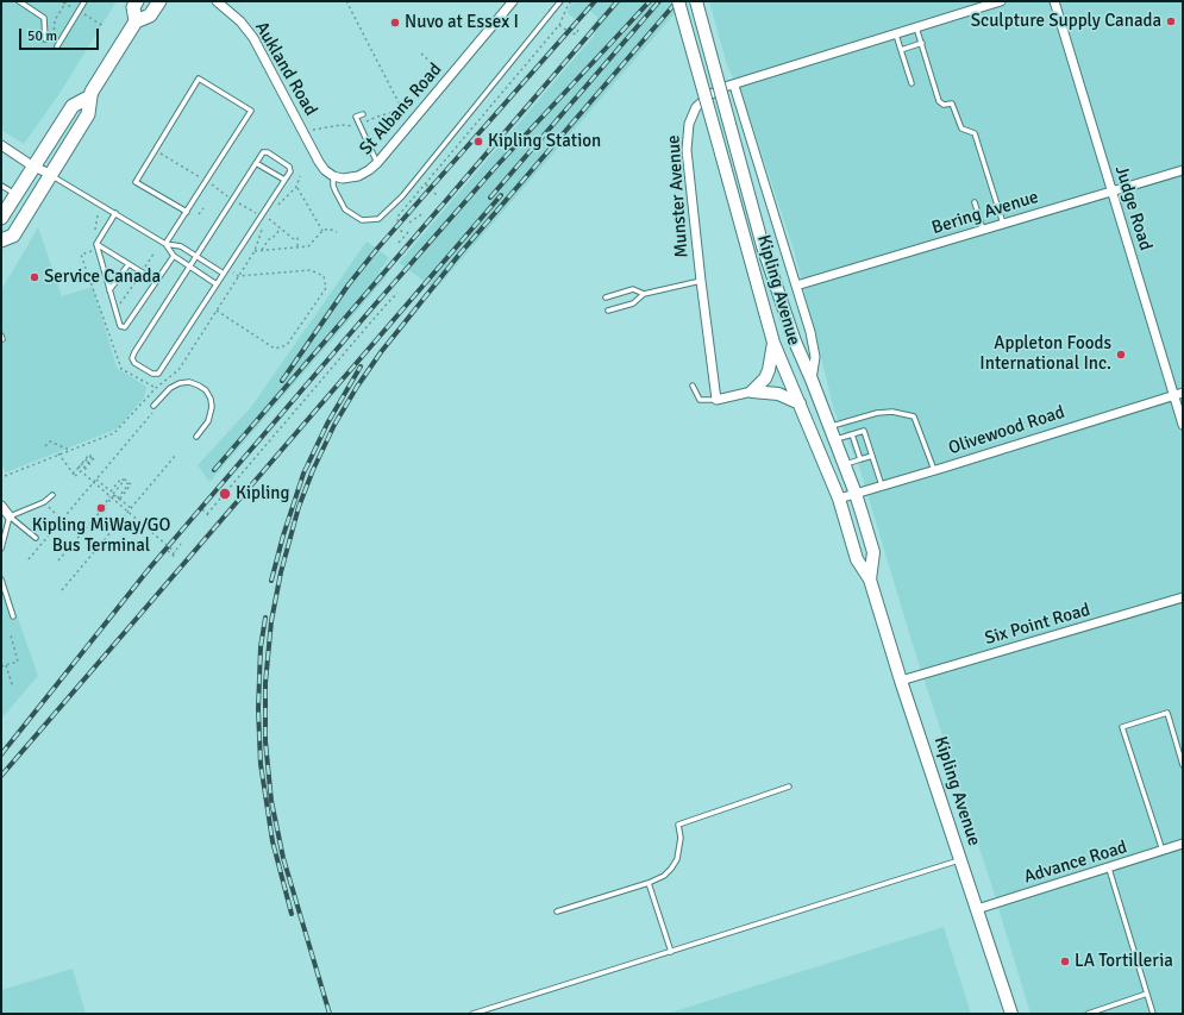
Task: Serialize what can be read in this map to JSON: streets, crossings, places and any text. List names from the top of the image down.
{
  "streets": {
    "main road": ["Kipling Avenue"],
    "street": [
      "Aukland Road",
      "St Albans Road",
      "Munster Avenue",
      "Judge Road",
      "Bering Avenue",
      "Olivewood Road",
      "Six Point Road",
      "Advance Road"
    ]
  },
  "crossings": [
    ["Aukland Road", "St Albans Road"],
    ["Munster Avenue", "Kipling Avenue"],
    ["Judge Road", "Bering Avenue"],
    ["Judge Road", "Olivewood Road"],
    ["Bering Avenue", "Kipling Avenue"],
    ["Kipling Avenue", "Olivewood Road"],
    ["Kipling Avenue", "Six Point Road"],
    ["Kipling Avenue", "Advance Road"]
  ],
  "places": [
    "Sculpture Supply Canada",
    "Nuvo at Essex I",
    "Kipling Station",
    "Service Canada",
    "Appleton Foods International Inc.",
    "Kipling",
    "Kipling MiWay/GO Bus Terminal",
    "LA Tortilleria"
  ],
  "scale_bar": "50 m"
}
